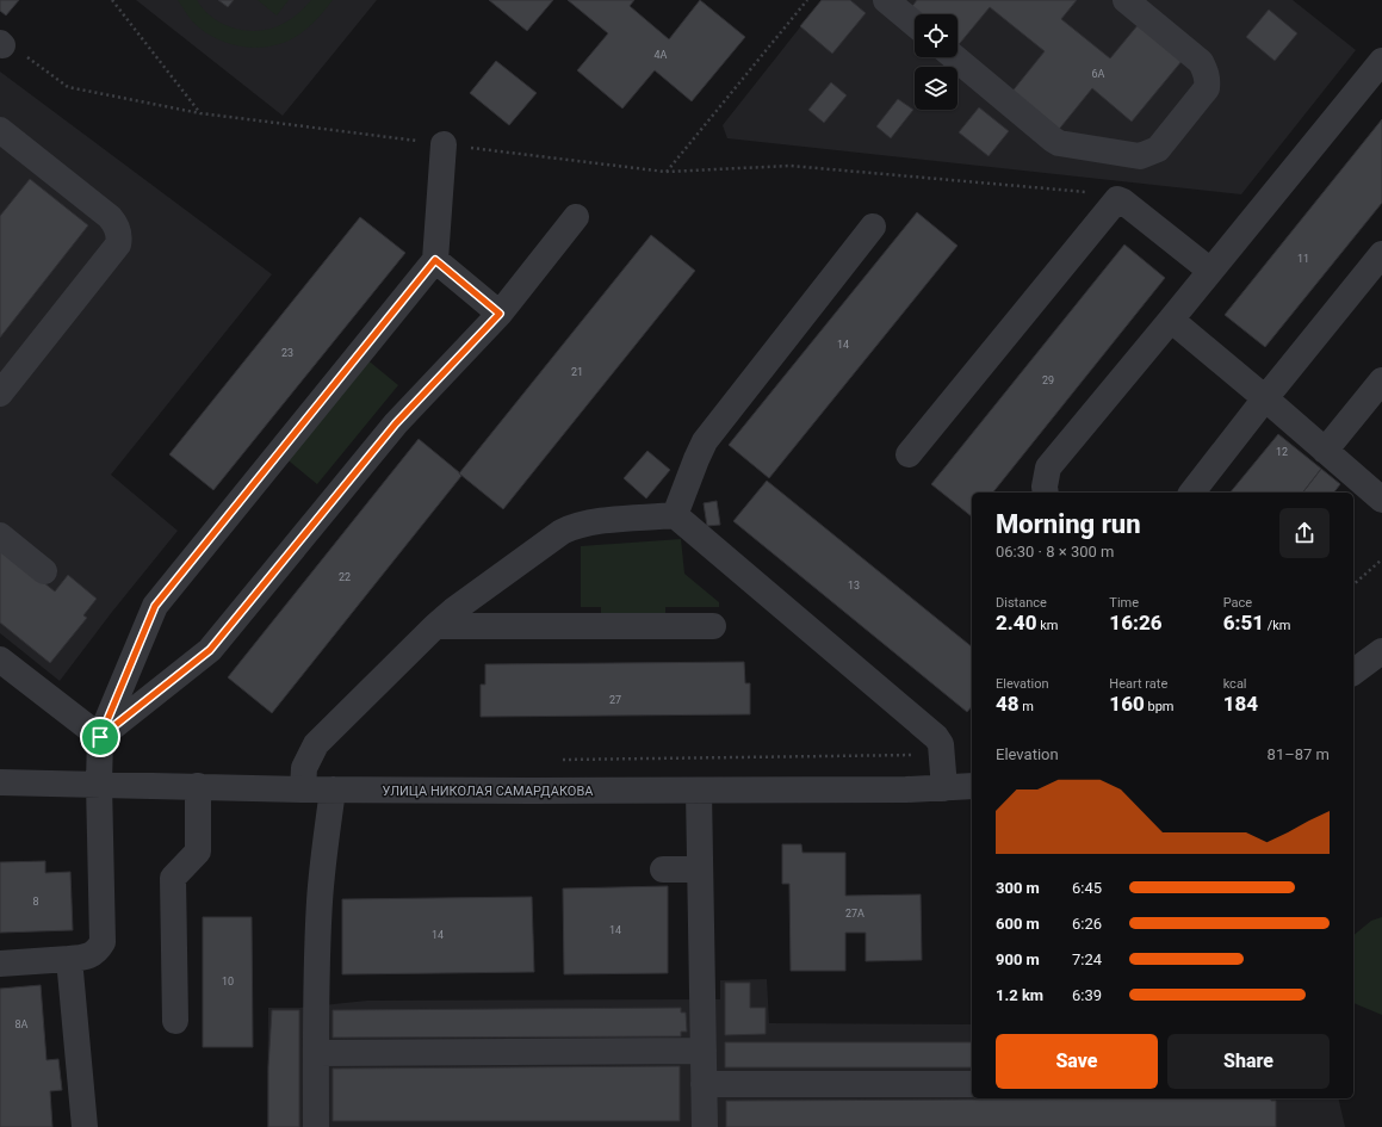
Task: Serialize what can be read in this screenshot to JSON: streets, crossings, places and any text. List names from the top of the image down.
{
  "streets": {
    "street": ["УЛИЦА НИКОЛАЯ САМАРДАКОВА"]
  },
  "house_numbers": [
    "4А",
    "6А",
    "11",
    "14",
    "23",
    "21",
    "29",
    "12",
    "22",
    "13",
    "27",
    "8",
    "27А",
    "14",
    "14",
    "10",
    "8А"
  ],
  "page": {
    "heading": ["Morning run", "06:30 · 8 × 300 m"],
    "stats": [
      ["Distance", "2.40 km"],
      ["Time", "16:26"],
      ["Pace", "6:51 /km"],
      ["Elevation", "48 m"],
      ["Heart rate", "160 bpm"],
      ["kcal", "184"]
    ],
    "chart": ["Elevation", "81–87 m"],
    "list": [
      {
        "name": "300 m",
        "note": "6:45"
      },
      {
        "name": "600 m",
        "note": "6:26"
      },
      {
        "name": "900 m",
        "note": "7:24"
      },
      {
        "name": "1.2 km",
        "note": "6:39"
      }
    ],
    "buttons": ["Save", "Share"]
  }
}
